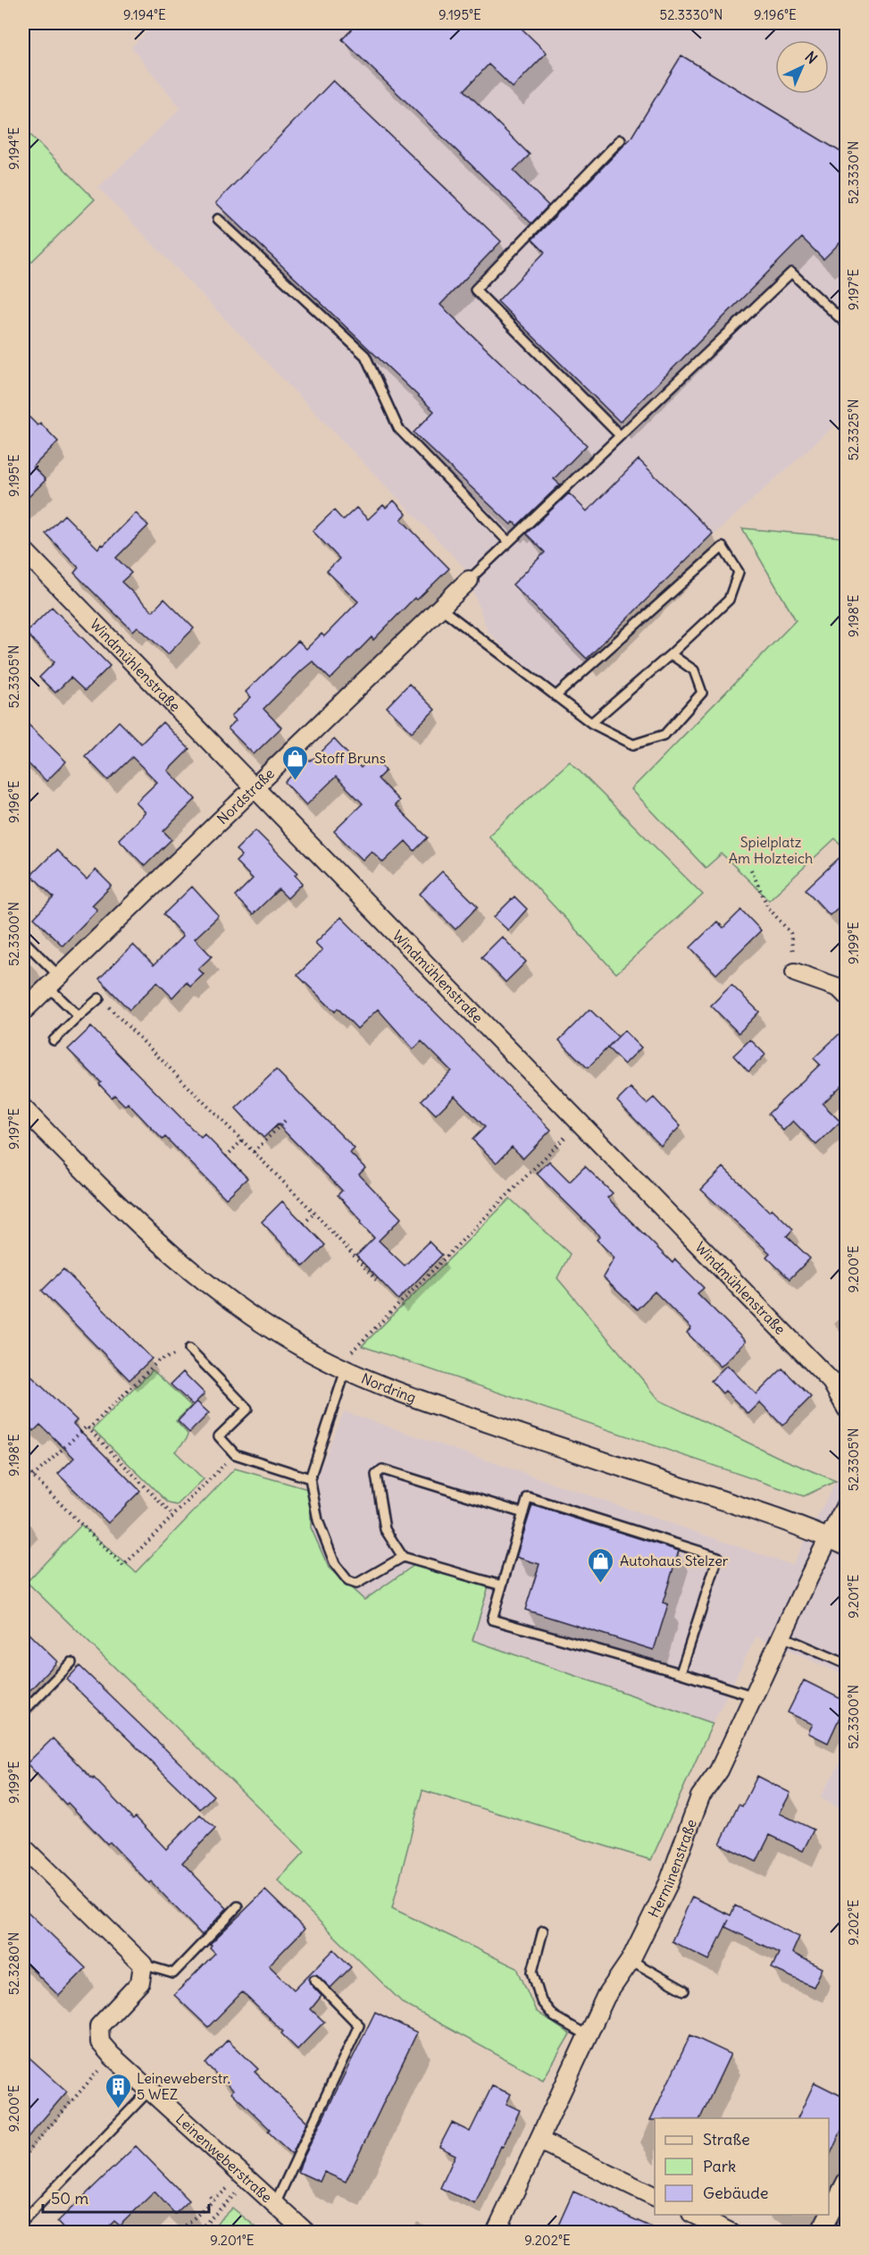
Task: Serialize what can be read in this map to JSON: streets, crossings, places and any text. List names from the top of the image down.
{
  "streets": {
    "street": [
      "Windmühlenstraße",
      "Nordstraße",
      "Nordring",
      "Herminenstraße",
      "Leinenweberstraße"
    ]
  },
  "crossings": [
    ["Windmühlenstraße", "Nordstraße"],
    ["Nordring", "Herminenstraße"]
  ],
  "parks": ["Spielplatz Am Holzteich"],
  "places": {
    "shop": ["Stoff Bruns", "Autohaus Stelzer"],
    "building": ["Leineweberstr. 5 WEZ"]
  },
  "legend": ["Straße", "Park", "Gebäude"],
  "scale_bar": "50 m",
  "north": "top right",
  "coordinates": [
    "9.194°E",
    "9.195°E",
    "52.3330°N",
    "9.196°E",
    "9.197°E",
    "52.3325°N",
    "9.198°E",
    "52.3305°N",
    "52.3300°N",
    "9.199°E",
    "9.200°E",
    "9.201°E",
    "9.202°E",
    "52.3280°N"
  ]
}
